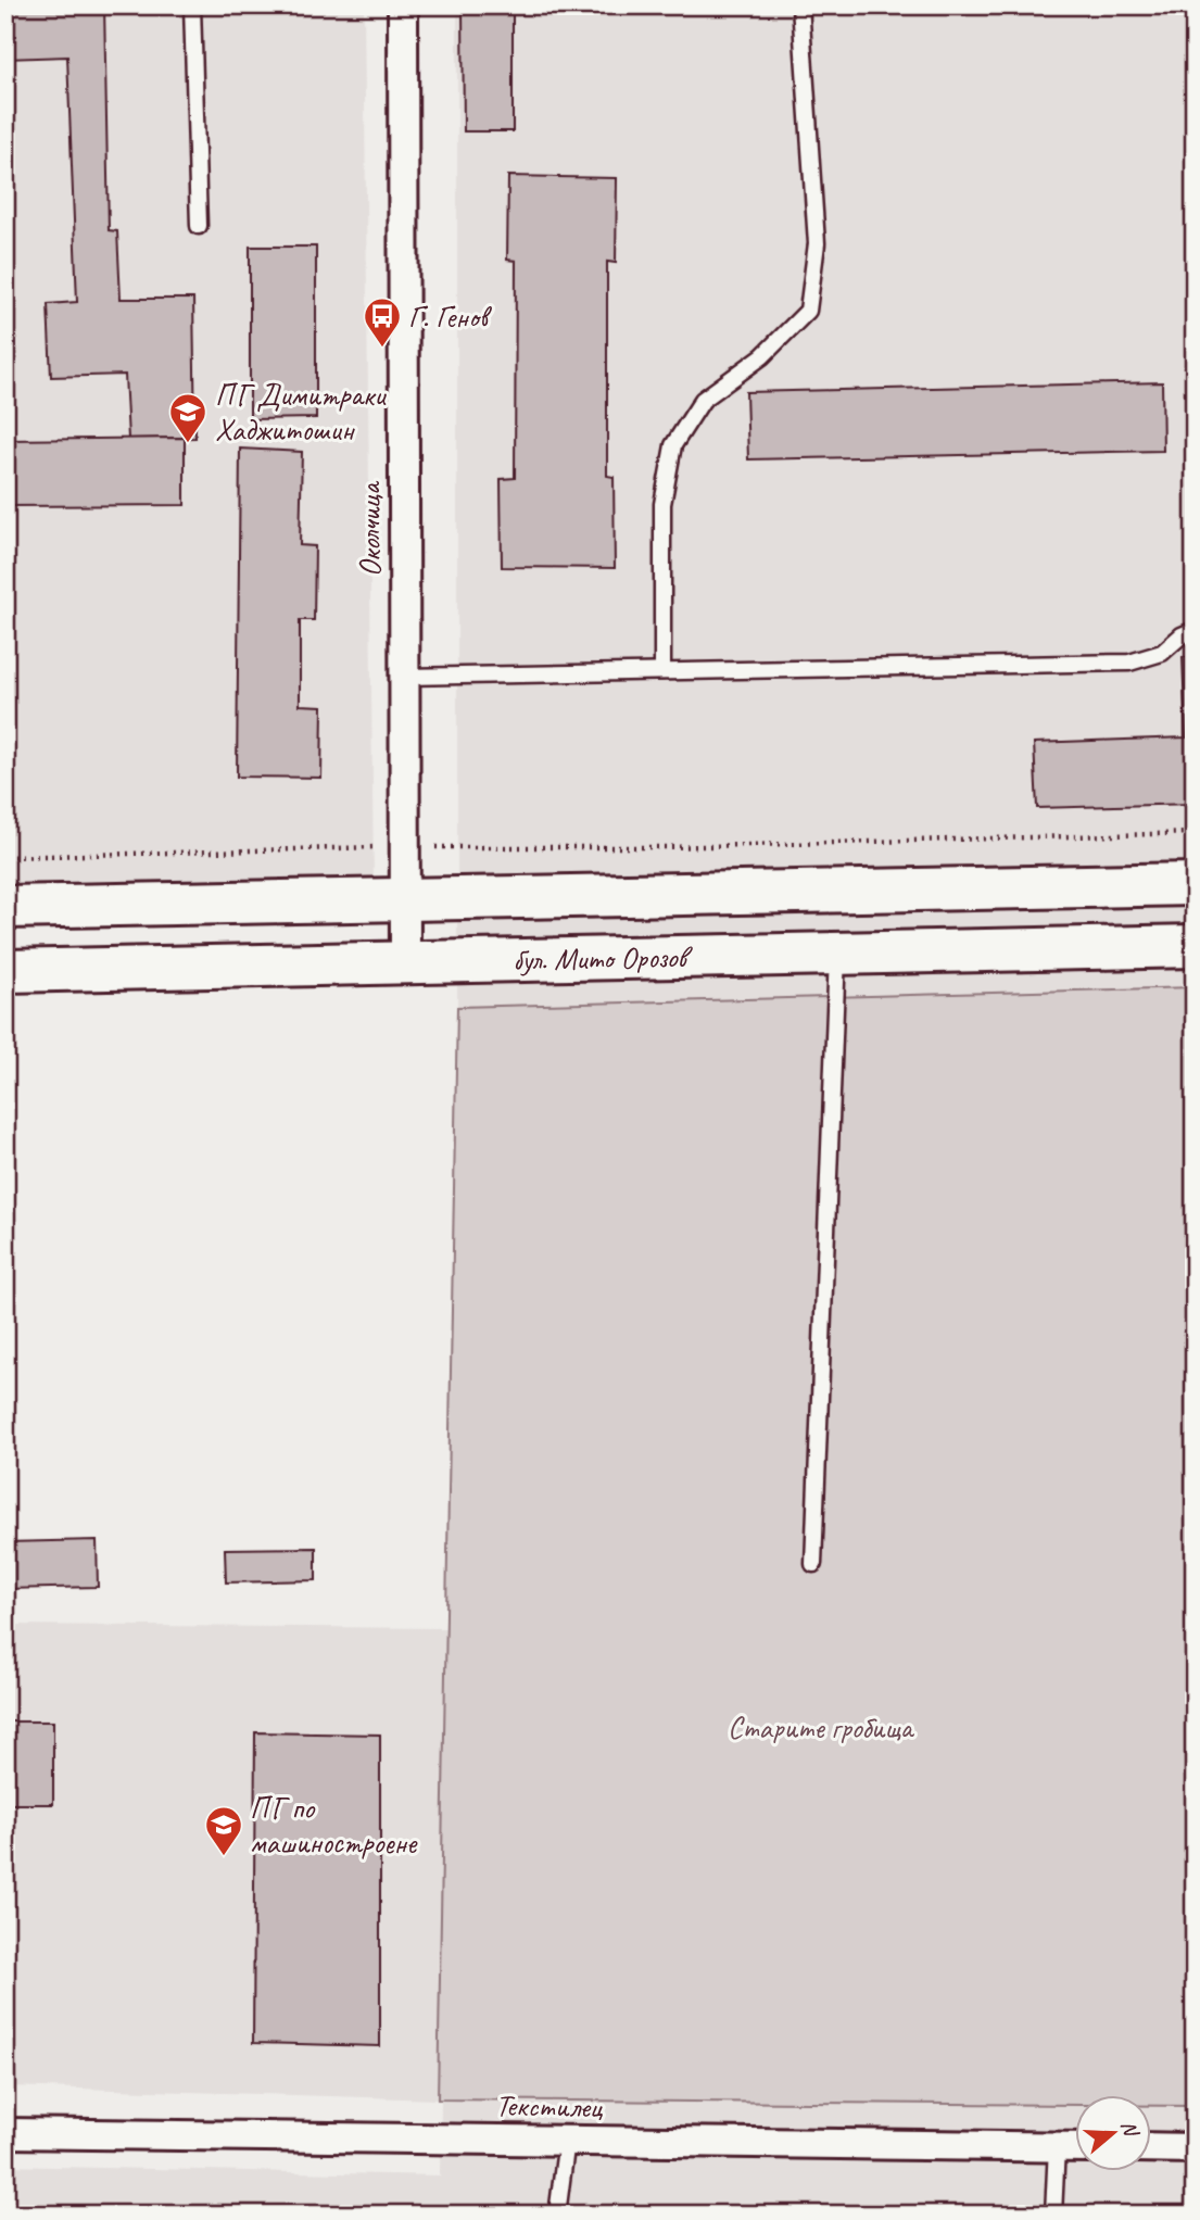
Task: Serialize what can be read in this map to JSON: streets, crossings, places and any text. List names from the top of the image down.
{
  "streets": {
    "main road": ["бул. Мито Орозов"],
    "street": ["Околчица", "Текстилец"]
  },
  "crossings": [
    ["Околчица", "бул. Мито Орозов"]
  ],
  "parks": ["Старите гробища"],
  "places": {
    "bus stop": ["Г. Генов"],
    "school or university": ["ПГ Димитраки Хаджитошин", "ПГ по машиностроене"]
  },
  "north": "right"
}
